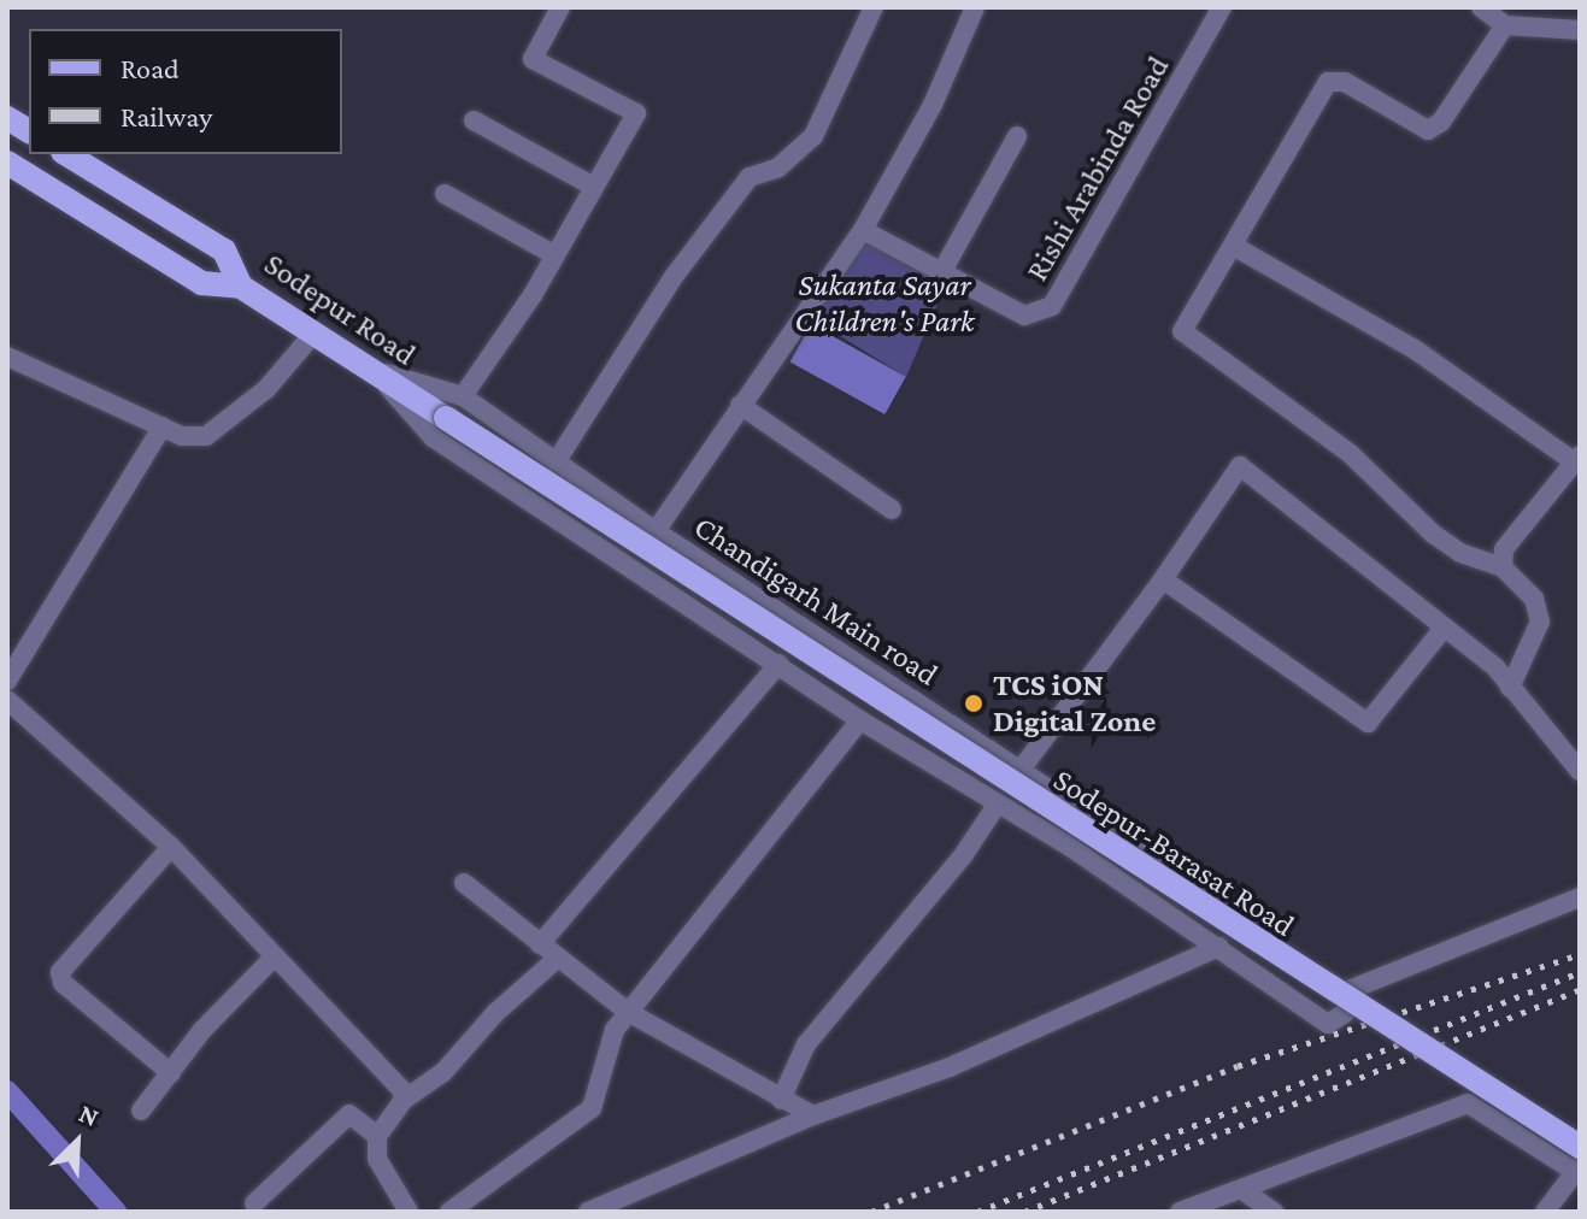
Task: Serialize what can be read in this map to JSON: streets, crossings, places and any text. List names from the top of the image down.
{
  "streets": {
    "main road": ["Sodepur Road", "Sodepur-Barasat Road"],
    "street": ["Rishi Arabinda Road", "Chandigarh Main road"]
  },
  "crossings": [
    ["Sodepur Road", "Chandigarh Main road"],
    ["Sodepur Road", "Sodepur-Barasat Road"]
  ],
  "parks": ["Sukanta Sayar Children's Park"],
  "places": ["TCS iON Digital Zone"],
  "legend": ["Road", "Railway"],
  "north": "top right"
}
